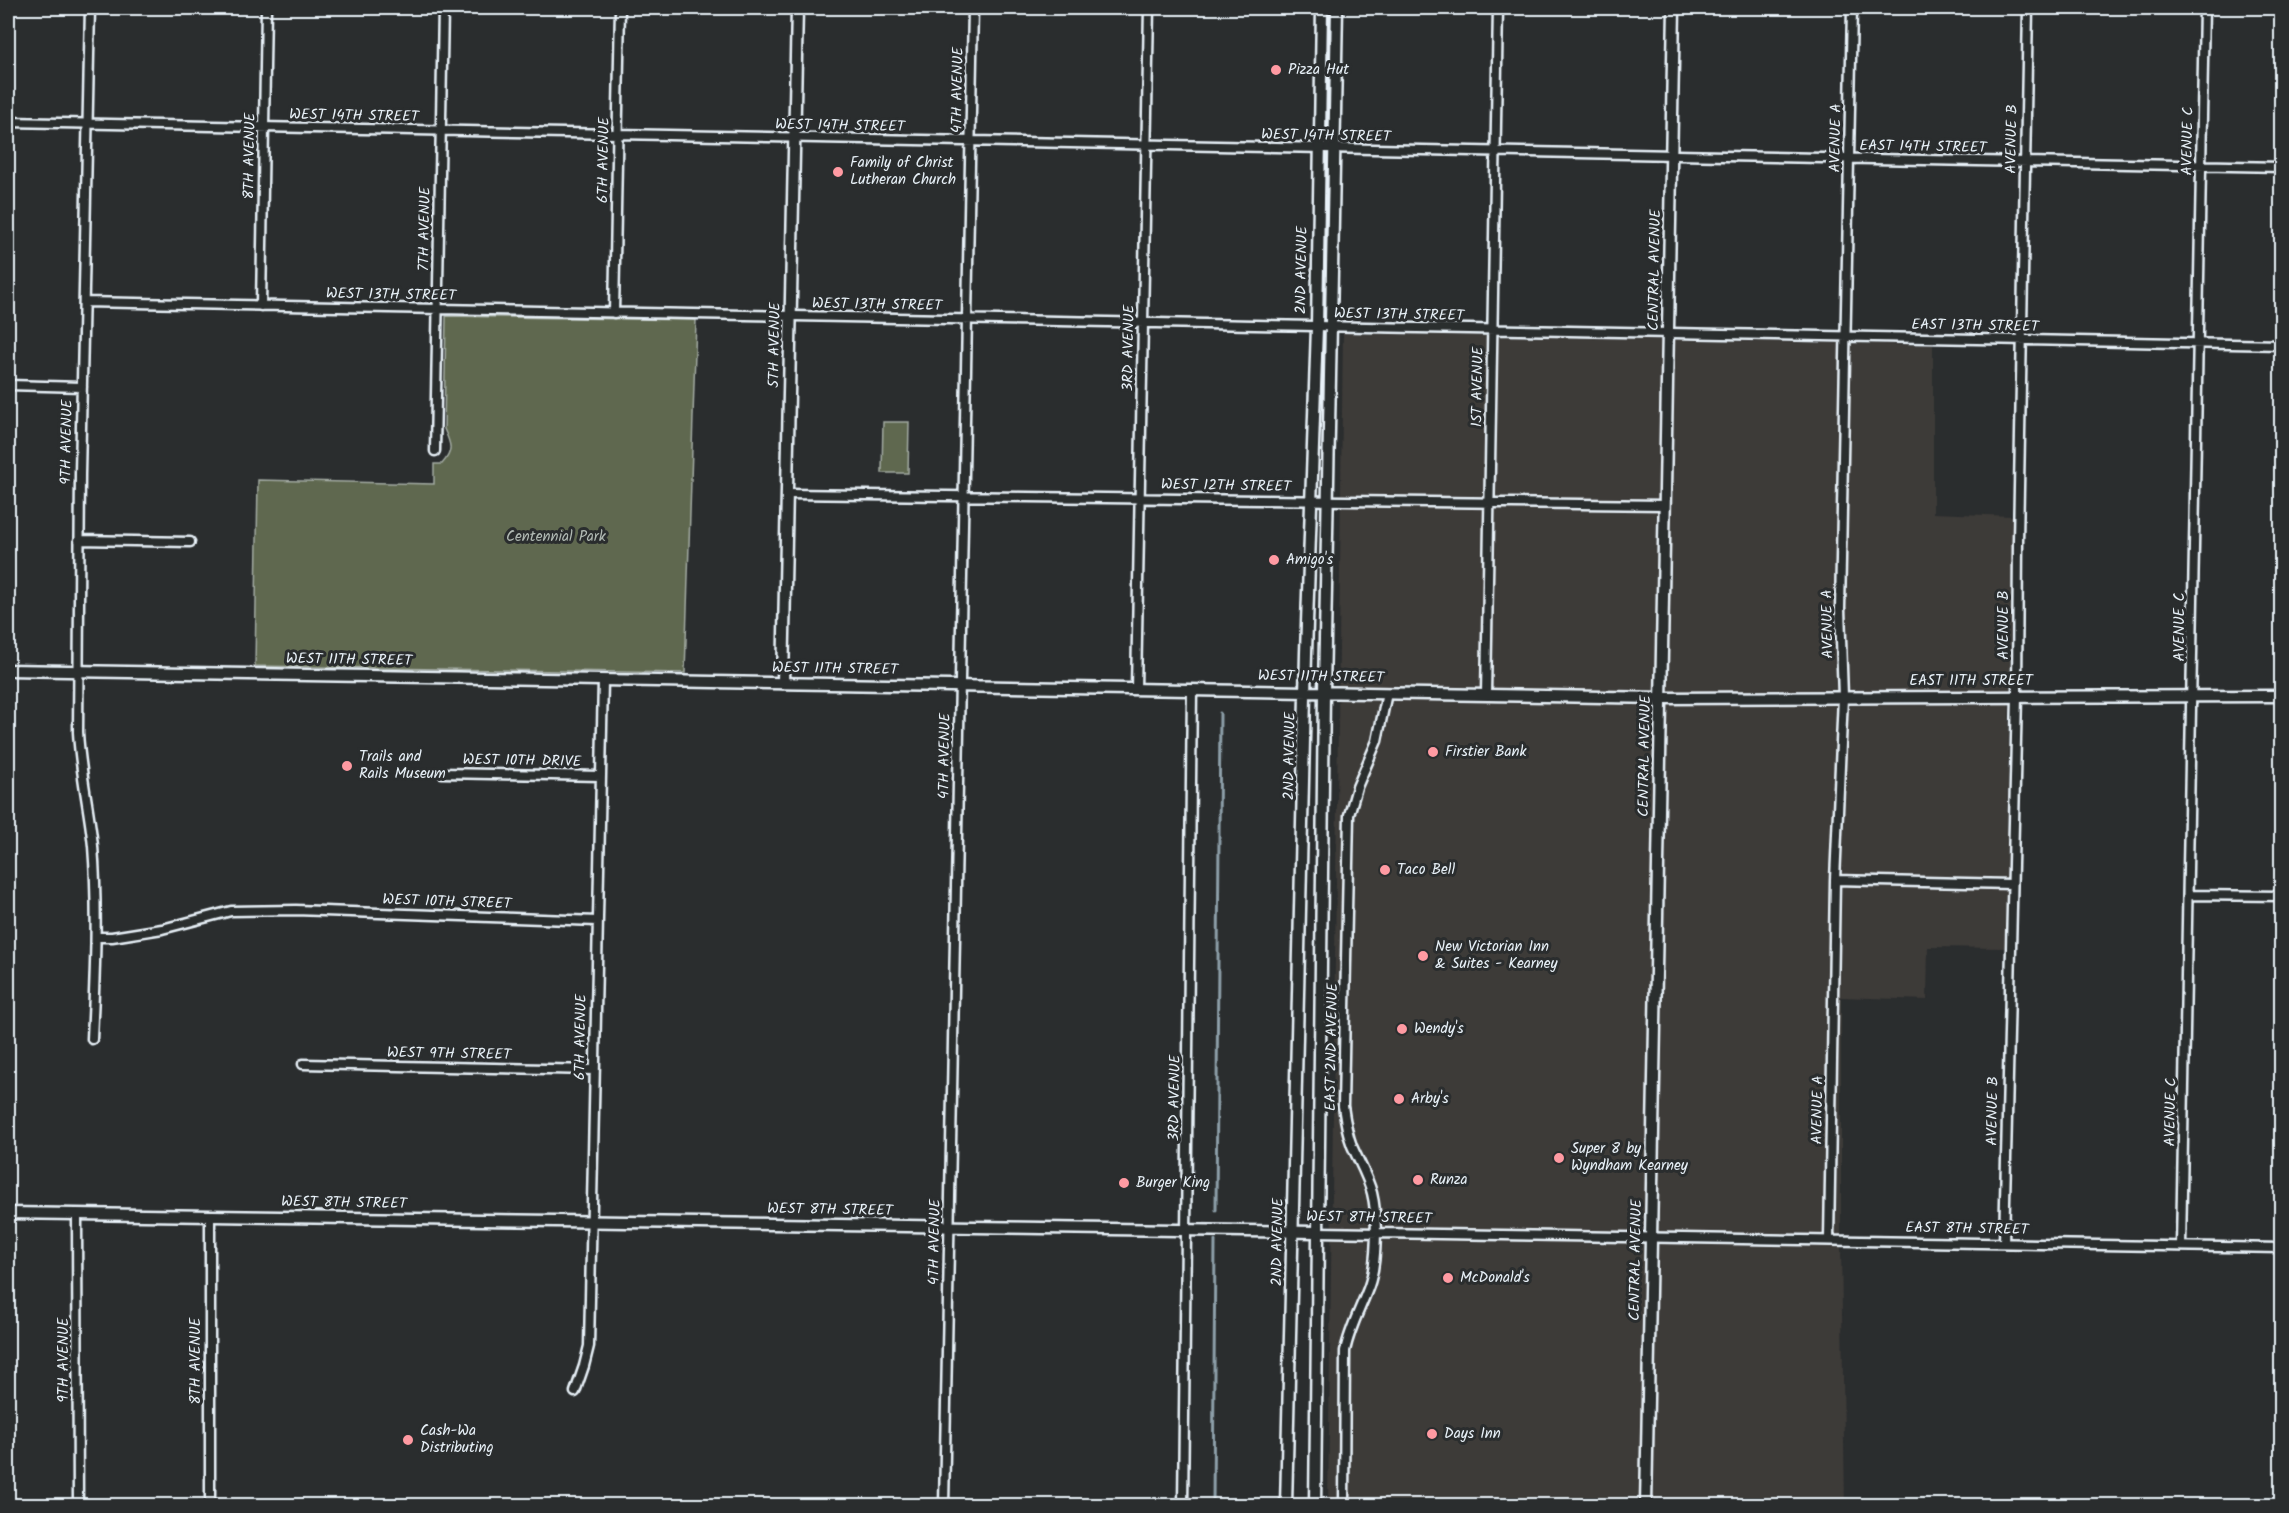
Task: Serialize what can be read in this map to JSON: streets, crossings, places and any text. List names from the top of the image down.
{
  "streets": {
    "main road": [
      "2ND AVENUE",
      "CENTRAL AVENUE",
      "5TH AVENUE",
      "WEST 11TH STREET",
      "EAST 11TH STREET",
      "WEST 8TH STREET"
    ],
    "street": [
      "4TH AVENUE",
      "WEST 14TH STREET",
      "AVENUE A",
      "AVENUE B",
      "AVENUE C",
      "EAST 14TH STREET",
      "8TH AVENUE",
      "6TH AVENUE",
      "7TH AVENUE",
      "WEST 13TH STREET",
      "EAST 13TH STREET",
      "3RD AVENUE",
      "1ST AVENUE",
      "9TH AVENUE",
      "WEST 12TH STREET",
      "WEST 10TH DRIVE",
      "WEST 10TH STREET",
      "EAST 2ND AVENUE",
      "WEST 9TH STREET",
      "EAST 8TH STREET"
    ]
  },
  "crossings": [
    ["4TH AVENUE", "WEST 14TH STREET"],
    ["4TH AVENUE", "WEST 13TH STREET"],
    ["4TH AVENUE", "WEST 12TH STREET"],
    ["4TH AVENUE", "WEST 11TH STREET"],
    ["4TH AVENUE", "WEST 8TH STREET"],
    ["WEST 14TH STREET", "EAST 14TH STREET"],
    ["WEST 14TH STREET", "8TH AVENUE"],
    ["WEST 14TH STREET", "6TH AVENUE"],
    ["WEST 14TH STREET", "7TH AVENUE"],
    ["WEST 14TH STREET", "2ND AVENUE"],
    ["WEST 14TH STREET", "CENTRAL AVENUE"],
    ["WEST 14TH STREET", "5TH AVENUE"],
    ["WEST 14TH STREET", "3RD AVENUE"],
    ["WEST 14TH STREET", "1ST AVENUE"],
    ["WEST 14TH STREET", "9TH AVENUE"],
    ["AVENUE A", "EAST 14TH STREET"],
    ["AVENUE A", "EAST 13TH STREET"],
    ["AVENUE A", "EAST 11TH STREET"],
    ["AVENUE A", "EAST 8TH STREET"],
    ["AVENUE B", "EAST 14TH STREET"],
    ["AVENUE B", "EAST 13TH STREET"],
    ["AVENUE B", "EAST 11TH STREET"],
    ["AVENUE B", "EAST 8TH STREET"],
    ["AVENUE C", "EAST 14TH STREET"],
    ["AVENUE C", "EAST 13TH STREET"],
    ["AVENUE C", "EAST 11TH STREET"],
    ["AVENUE C", "EAST 8TH STREET"],
    ["EAST 14TH STREET", "CENTRAL AVENUE"],
    ["8TH AVENUE", "WEST 13TH STREET"],
    ["8TH AVENUE", "WEST 8TH STREET"],
    ["6TH AVENUE", "WEST 13TH STREET"],
    ["6TH AVENUE", "WEST 11TH STREET"],
    ["6TH AVENUE", "WEST 10TH DRIVE"],
    ["6TH AVENUE", "WEST 10TH STREET"],
    ["6TH AVENUE", "WEST 9TH STREET"],
    ["6TH AVENUE", "WEST 8TH STREET"],
    ["7TH AVENUE", "WEST 13TH STREET"],
    ["2ND AVENUE", "WEST 13TH STREET"],
    ["2ND AVENUE", "WEST 12TH STREET"],
    ["2ND AVENUE", "WEST 11TH STREET"],
    ["2ND AVENUE", "WEST 8TH STREET"],
    ["CENTRAL AVENUE", "WEST 13TH STREET"],
    ["CENTRAL AVENUE", "EAST 13TH STREET"],
    ["CENTRAL AVENUE", "WEST 12TH STREET"],
    ["CENTRAL AVENUE", "WEST 11TH STREET"],
    ["CENTRAL AVENUE", "EAST 11TH STREET"],
    ["CENTRAL AVENUE", "WEST 8TH STREET"],
    ["CENTRAL AVENUE", "EAST 8TH STREET"],
    ["WEST 13TH STREET", "EAST 13TH STREET"],
    ["WEST 13TH STREET", "5TH AVENUE"],
    ["WEST 13TH STREET", "3RD AVENUE"],
    ["WEST 13TH STREET", "1ST AVENUE"],
    ["WEST 13TH STREET", "9TH AVENUE"],
    ["5TH AVENUE", "WEST 12TH STREET"],
    ["5TH AVENUE", "WEST 11TH STREET"],
    ["3RD AVENUE", "WEST 12TH STREET"],
    ["3RD AVENUE", "WEST 11TH STREET"],
    ["3RD AVENUE", "WEST 8TH STREET"],
    ["1ST AVENUE", "WEST 12TH STREET"],
    ["1ST AVENUE", "WEST 11TH STREET"],
    ["9TH AVENUE", "WEST 11TH STREET"],
    ["9TH AVENUE", "WEST 10TH STREET"],
    ["9TH AVENUE", "WEST 8TH STREET"],
    ["WEST 11TH STREET", "EAST 11TH STREET"],
    ["WEST 11TH STREET", "EAST 2ND AVENUE"],
    ["EAST 2ND AVENUE", "WEST 8TH STREET"],
    ["WEST 8TH STREET", "EAST 8TH STREET"]
  ],
  "parks": ["Centennial Park"],
  "places": [
    "Pizza Hut",
    "Family of Christ Lutheran Church",
    "Amigo's",
    "Firstier Bank",
    "Trails and Rails Museum",
    "Taco Bell",
    "New Victorian Inn & Suites - Kearney",
    "Wendy's",
    "Arby's",
    "Super 8 by Wyndham Kearney",
    "Runza",
    "Burger King",
    "McDonald's",
    "Days Inn",
    "Cash-Wa Distributing"
  ]
}
